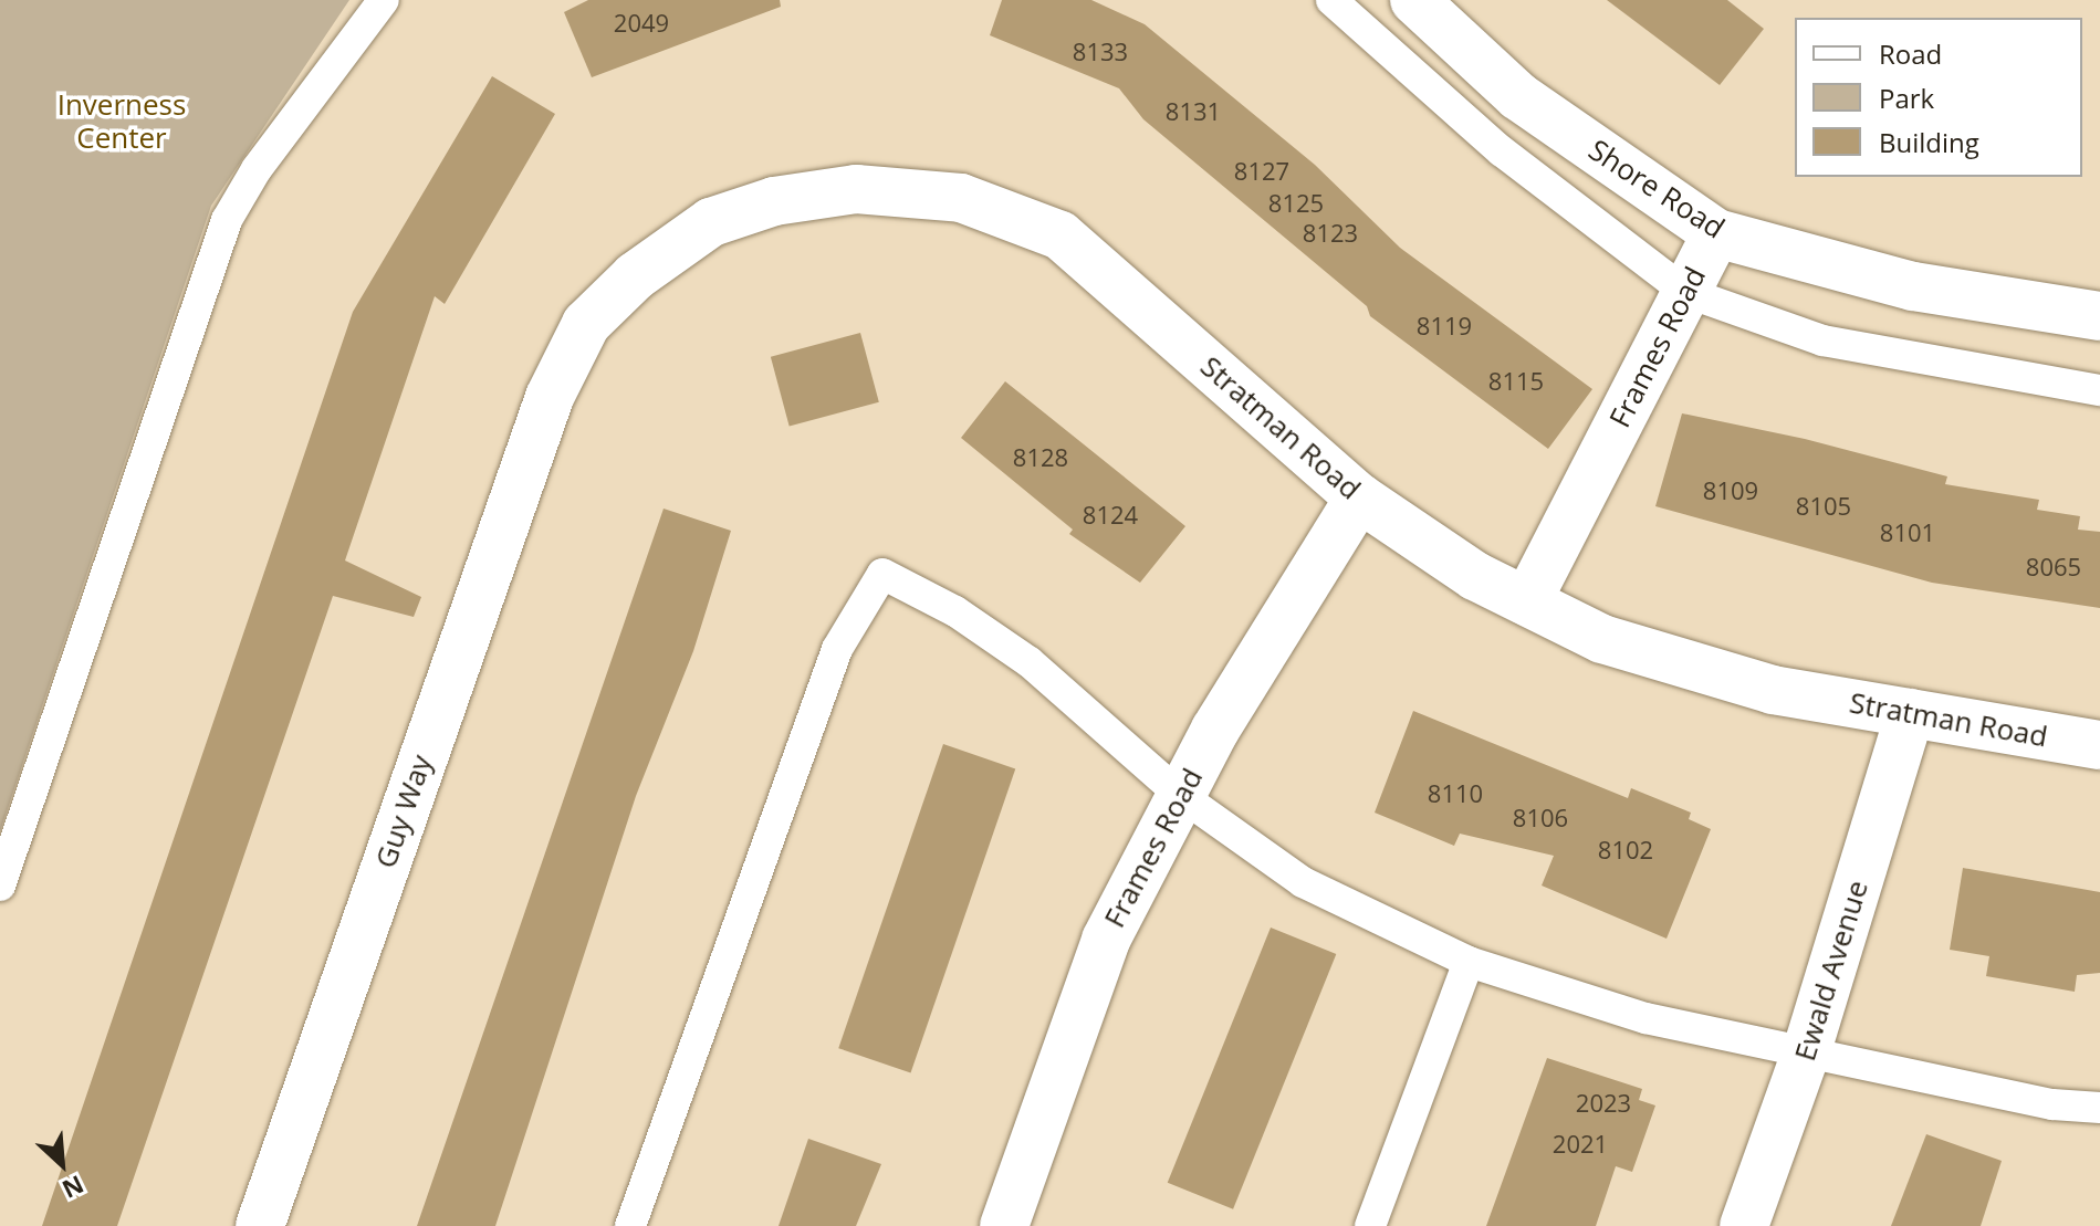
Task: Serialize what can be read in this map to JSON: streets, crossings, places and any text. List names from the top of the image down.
{
  "streets": {
    "street": [
      "Shore Road",
      "Frames Road",
      "Stratman Road",
      "Guy Way",
      "Ewald Avenue"
    ]
  },
  "crossings": [
    ["Shore Road", "Frames Road"],
    ["Frames Road", "Stratman Road"],
    ["Stratman Road", "Guy Way"],
    ["Stratman Road", "Ewald Avenue"]
  ],
  "parks": ["Inverness Center"],
  "house_numbers": [
    "2049",
    "8133",
    "8131",
    "8127",
    "8125",
    "8123",
    "8119",
    "8115",
    "8128",
    "8109",
    "8105",
    "8124",
    "8101",
    "8065",
    "8110",
    "8106",
    "8102",
    "2023",
    "2021"
  ],
  "legend": ["Road", "Park", "Building"],
  "north": "bottom right"
}
